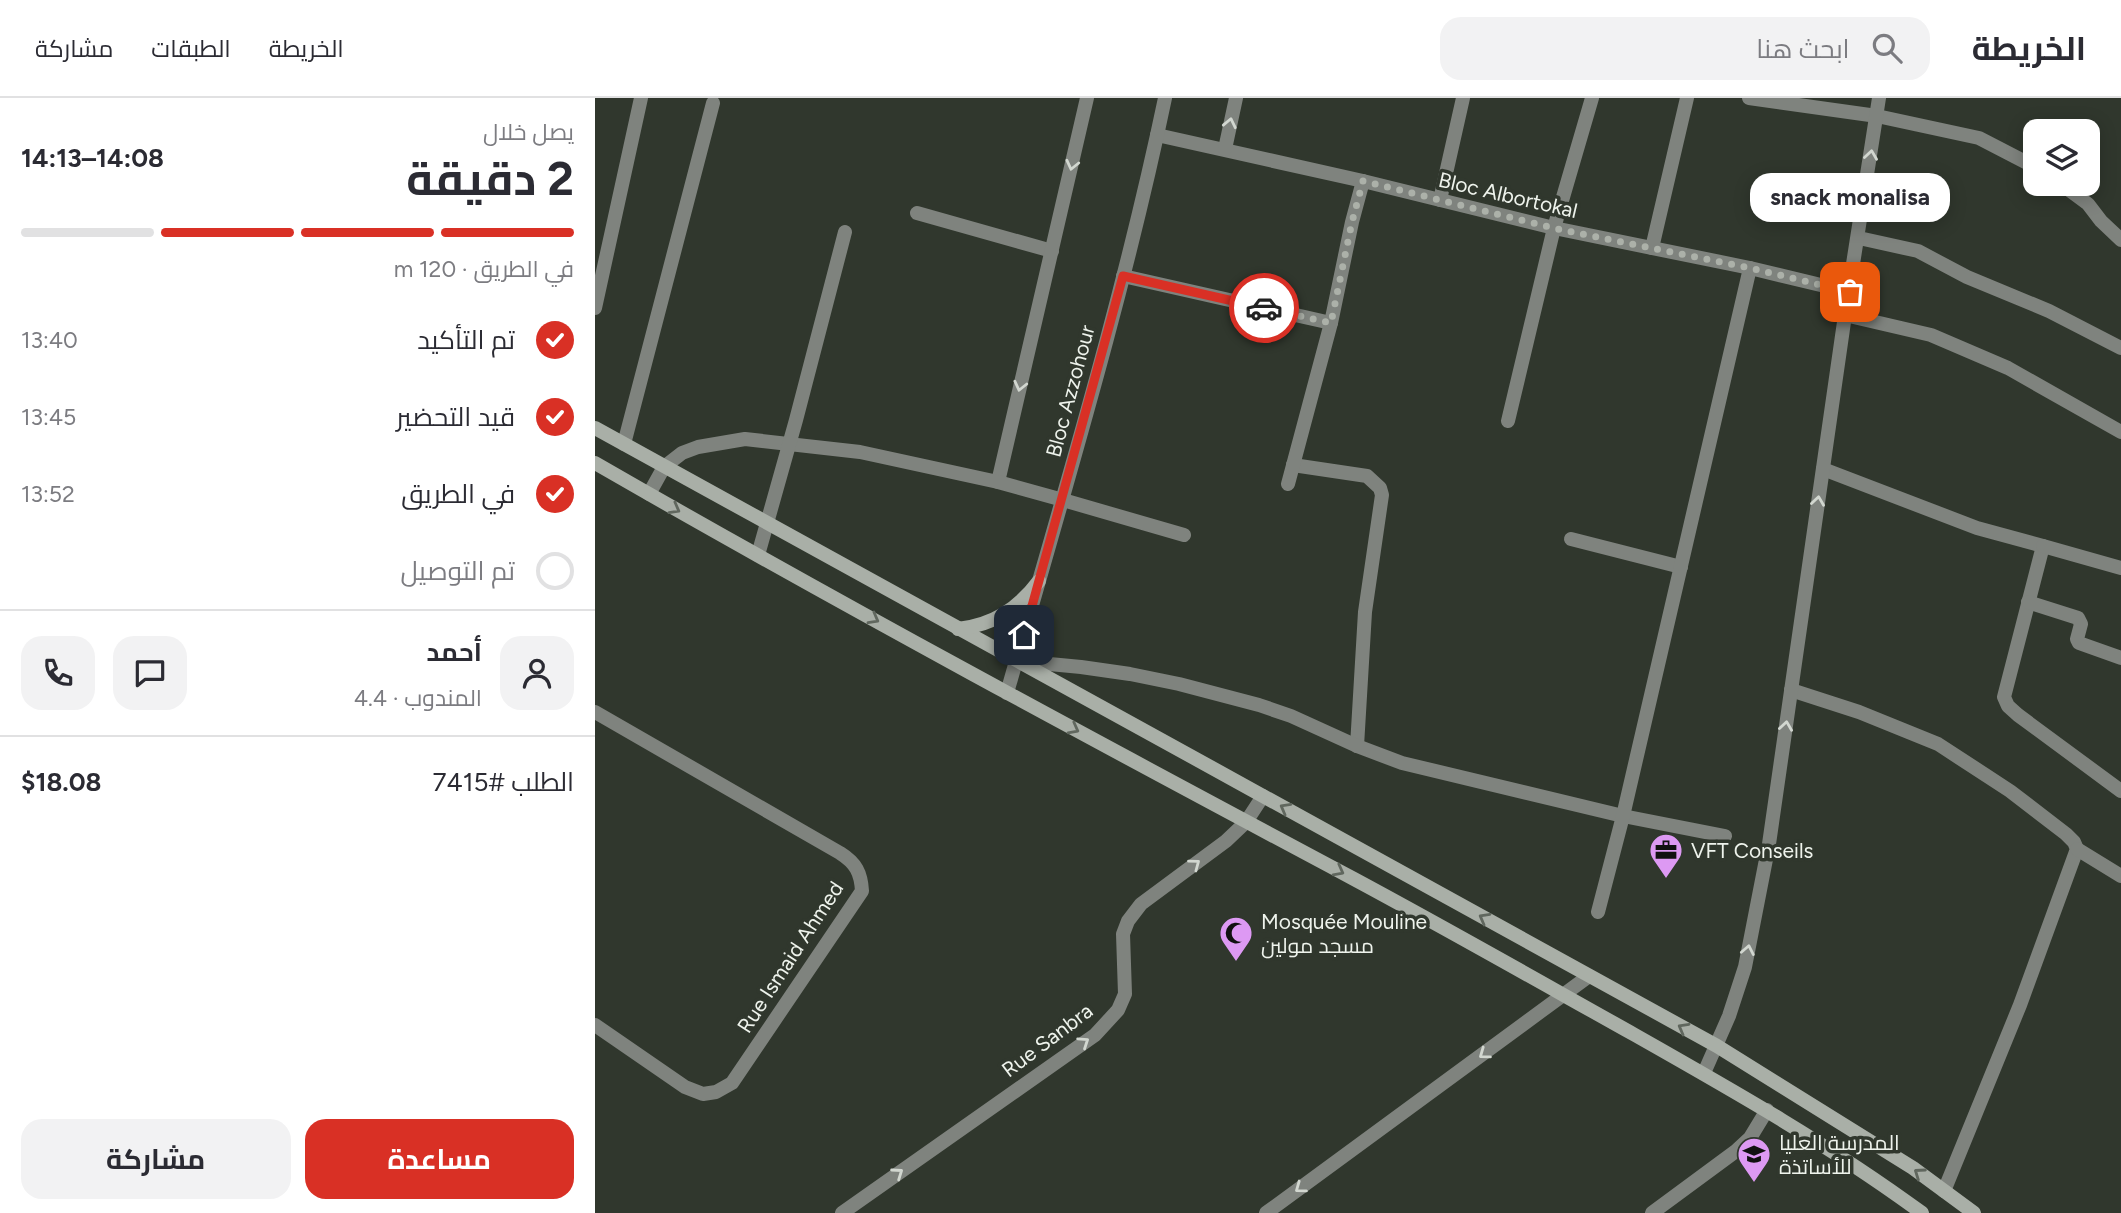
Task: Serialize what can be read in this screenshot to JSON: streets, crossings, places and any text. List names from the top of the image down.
{
  "streets": {
    "street": [
      "Bloc Albortokal",
      "Bloc Azzohour",
      "Rue Ismaid Ahmed",
      "Rue Sanbra"
    ]
  },
  "crossings": [
    ["Bloc Albortokal", "Bloc Azzohour"]
  ],
  "one_way": ["Rue Sanbra"],
  "places": {
    "other": ["snack monalisa"],
    "office": ["VFT Conseils"],
    "mosque": ["Mosquée Mouline مسجد مولين"],
    "school or university": ["المدرسة العليا للأساتذة"]
  },
  "page": {
    "header": "الخريطة",
    "search": "ابحث هنا",
    "nav": ["الخريطة", "الطبقات", "مشاركة"],
    "heading": ["2 دقيقة", "يصل خلال", "14:08–14:13"],
    "panel": [
      "أحمد",
      "المندوب · 4.4",
      "الطلب #7415",
      "$18.08"
    ],
    "bubble": "snack monalisa",
    "bar": "في الطريق · 120 m",
    "list": [
      ["تم التأكيد", "13:40"],
      ["قيد التحضير", "13:45"],
      ["في الطريق", "13:52"],
      "تم التوصيل"
    ],
    "buttons": ["مساعدة", "مشاركة"]
  }
}
